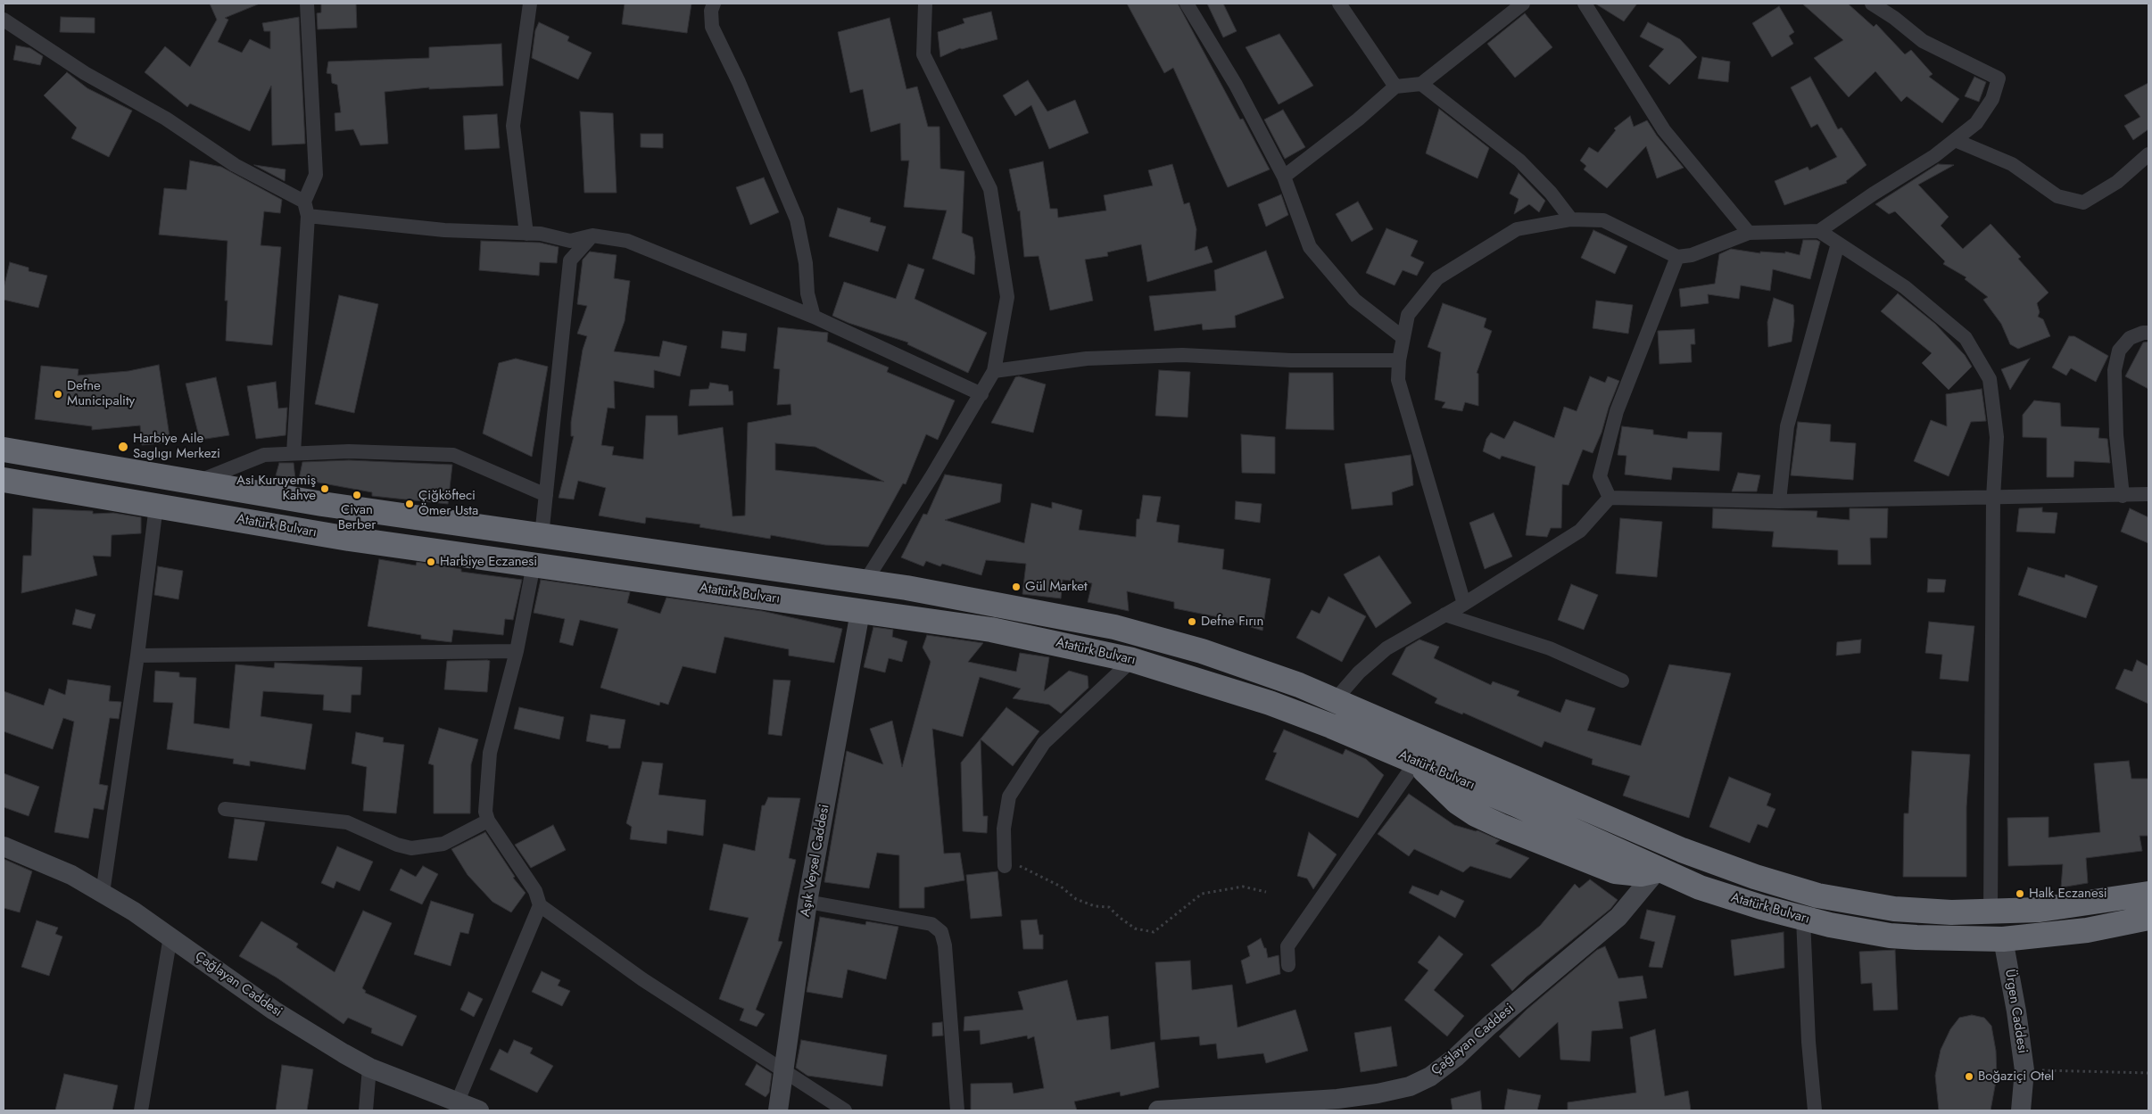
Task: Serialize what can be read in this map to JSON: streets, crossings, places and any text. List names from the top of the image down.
{
  "streets": {
    "highway": ["Atatürk Bulvarı"],
    "street": ["Aşık Veysel Caddesi", "Çağlayan Caddesi", "Ürgen Caddesi"]
  },
  "crossings": [
    ["Atatürk Bulvarı", "Aşık Veysel Caddesi"],
    ["Atatürk Bulvarı", "Çağlayan Caddesi"],
    ["Atatürk Bulvarı", "Ürgen Caddesi"]
  ],
  "places": [
    "Defne Municipality",
    "Harbiye Aile Saglıgı Merkezi",
    "Asi Kuruyemiş Kahve",
    "Civan Berber",
    "Çiğköfteci Ömer Usta",
    "Harbiye Eczanesi",
    "Gül Market",
    "Defne Fırın",
    "Halk Eczanesi",
    "Boğaziçi Otel"
  ]
}
